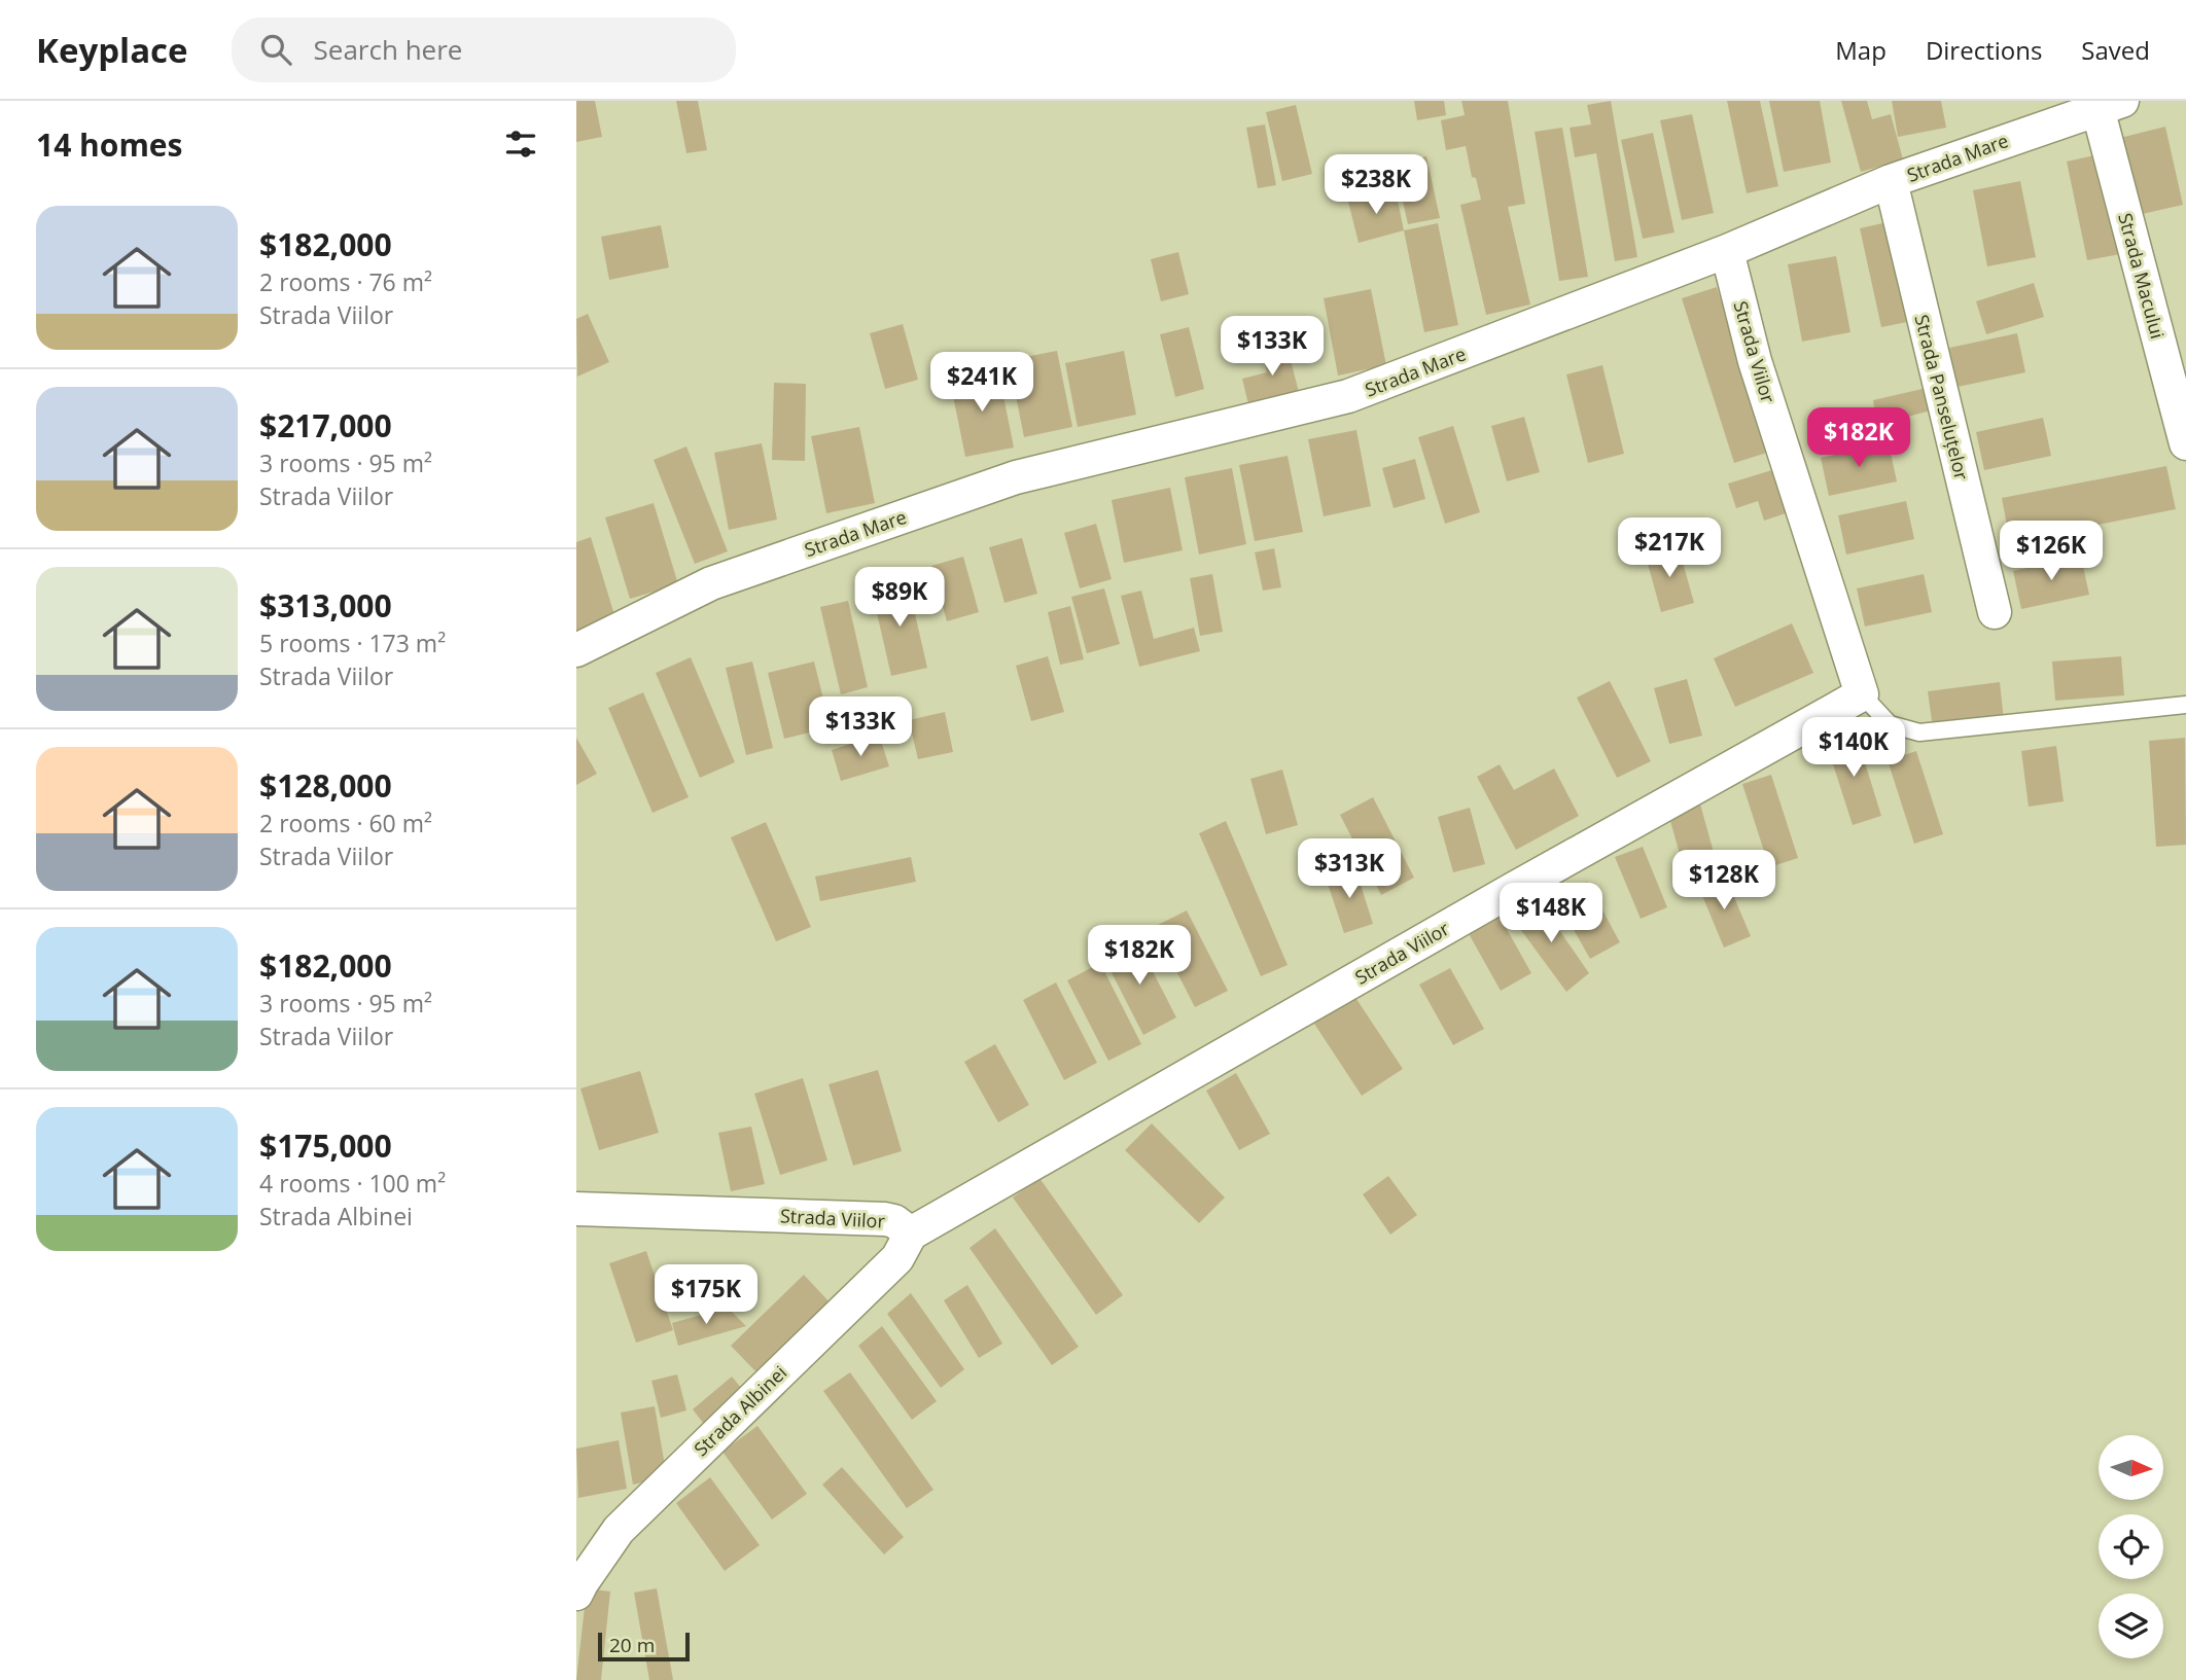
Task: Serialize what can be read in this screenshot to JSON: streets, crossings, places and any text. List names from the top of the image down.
{
  "streets": {
    "street": [
      "Strada Mare",
      "Strada Macului",
      "Strada Viilor",
      "Strada Panseluțelor",
      "Strada Albinei"
    ]
  },
  "crossings": [
    ["Strada Mare", "Strada Macului"],
    ["Strada Mare", "Strada Viilor"],
    ["Strada Mare", "Strada Panseluțelor"],
    ["Strada Viilor", "Strada Albinei"]
  ],
  "scale_bar": "20 m",
  "north": "right",
  "page": {
    "header": "Keyplace",
    "search": "Search here",
    "nav": ["Map", "Directions", "Saved"],
    "heading": "14 homes",
    "price": [
      "$238K",
      "$133K",
      "$241K",
      "$182K",
      "$217K",
      "$126K",
      "$89K",
      "$133K",
      "$140K",
      "$313K",
      "$128K",
      "$148K",
      "$182K",
      "$175K"
    ],
    "list": [
      {
        "name": "$182,000",
        "note": "2 rooms · 76 m² · Strada Viilor"
      },
      {
        "name": "$217,000",
        "note": "3 rooms · 95 m² · Strada Viilor"
      },
      {
        "name": "$313,000",
        "note": "5 rooms · 173 m² · Strada Viilor"
      },
      {
        "name": "$128,000",
        "note": "2 rooms · 60 m² · Strada Viilor"
      },
      {
        "name": "$182,000",
        "note": "3 rooms · 95 m² · Strada Viilor"
      },
      {
        "name": "$175,000",
        "note": "4 rooms · 100 m² · Strada Albinei"
      }
    ],
    "scale": "20 m"
  }
}
